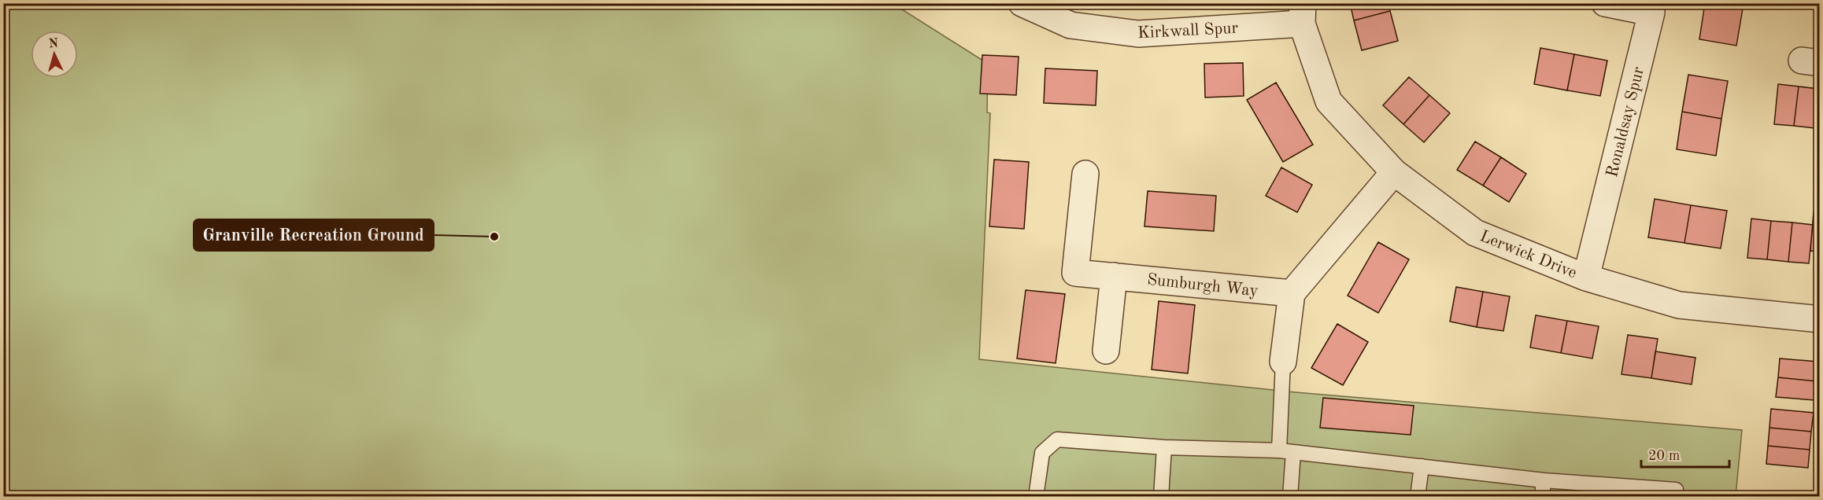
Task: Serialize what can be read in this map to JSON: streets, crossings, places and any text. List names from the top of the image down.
{
  "streets": {
    "street": [
      "Kirkwall Spur",
      "Ronaldsay Spur",
      "Lerwick Drive",
      "Sumburgh Way"
    ]
  },
  "crossings": [
    ["Kirkwall Spur", "Lerwick Drive"],
    ["Ronaldsay Spur", "Lerwick Drive"]
  ],
  "places": ["Granville Recreation Ground"],
  "scale_bar": "20 m",
  "north": "top"
}
